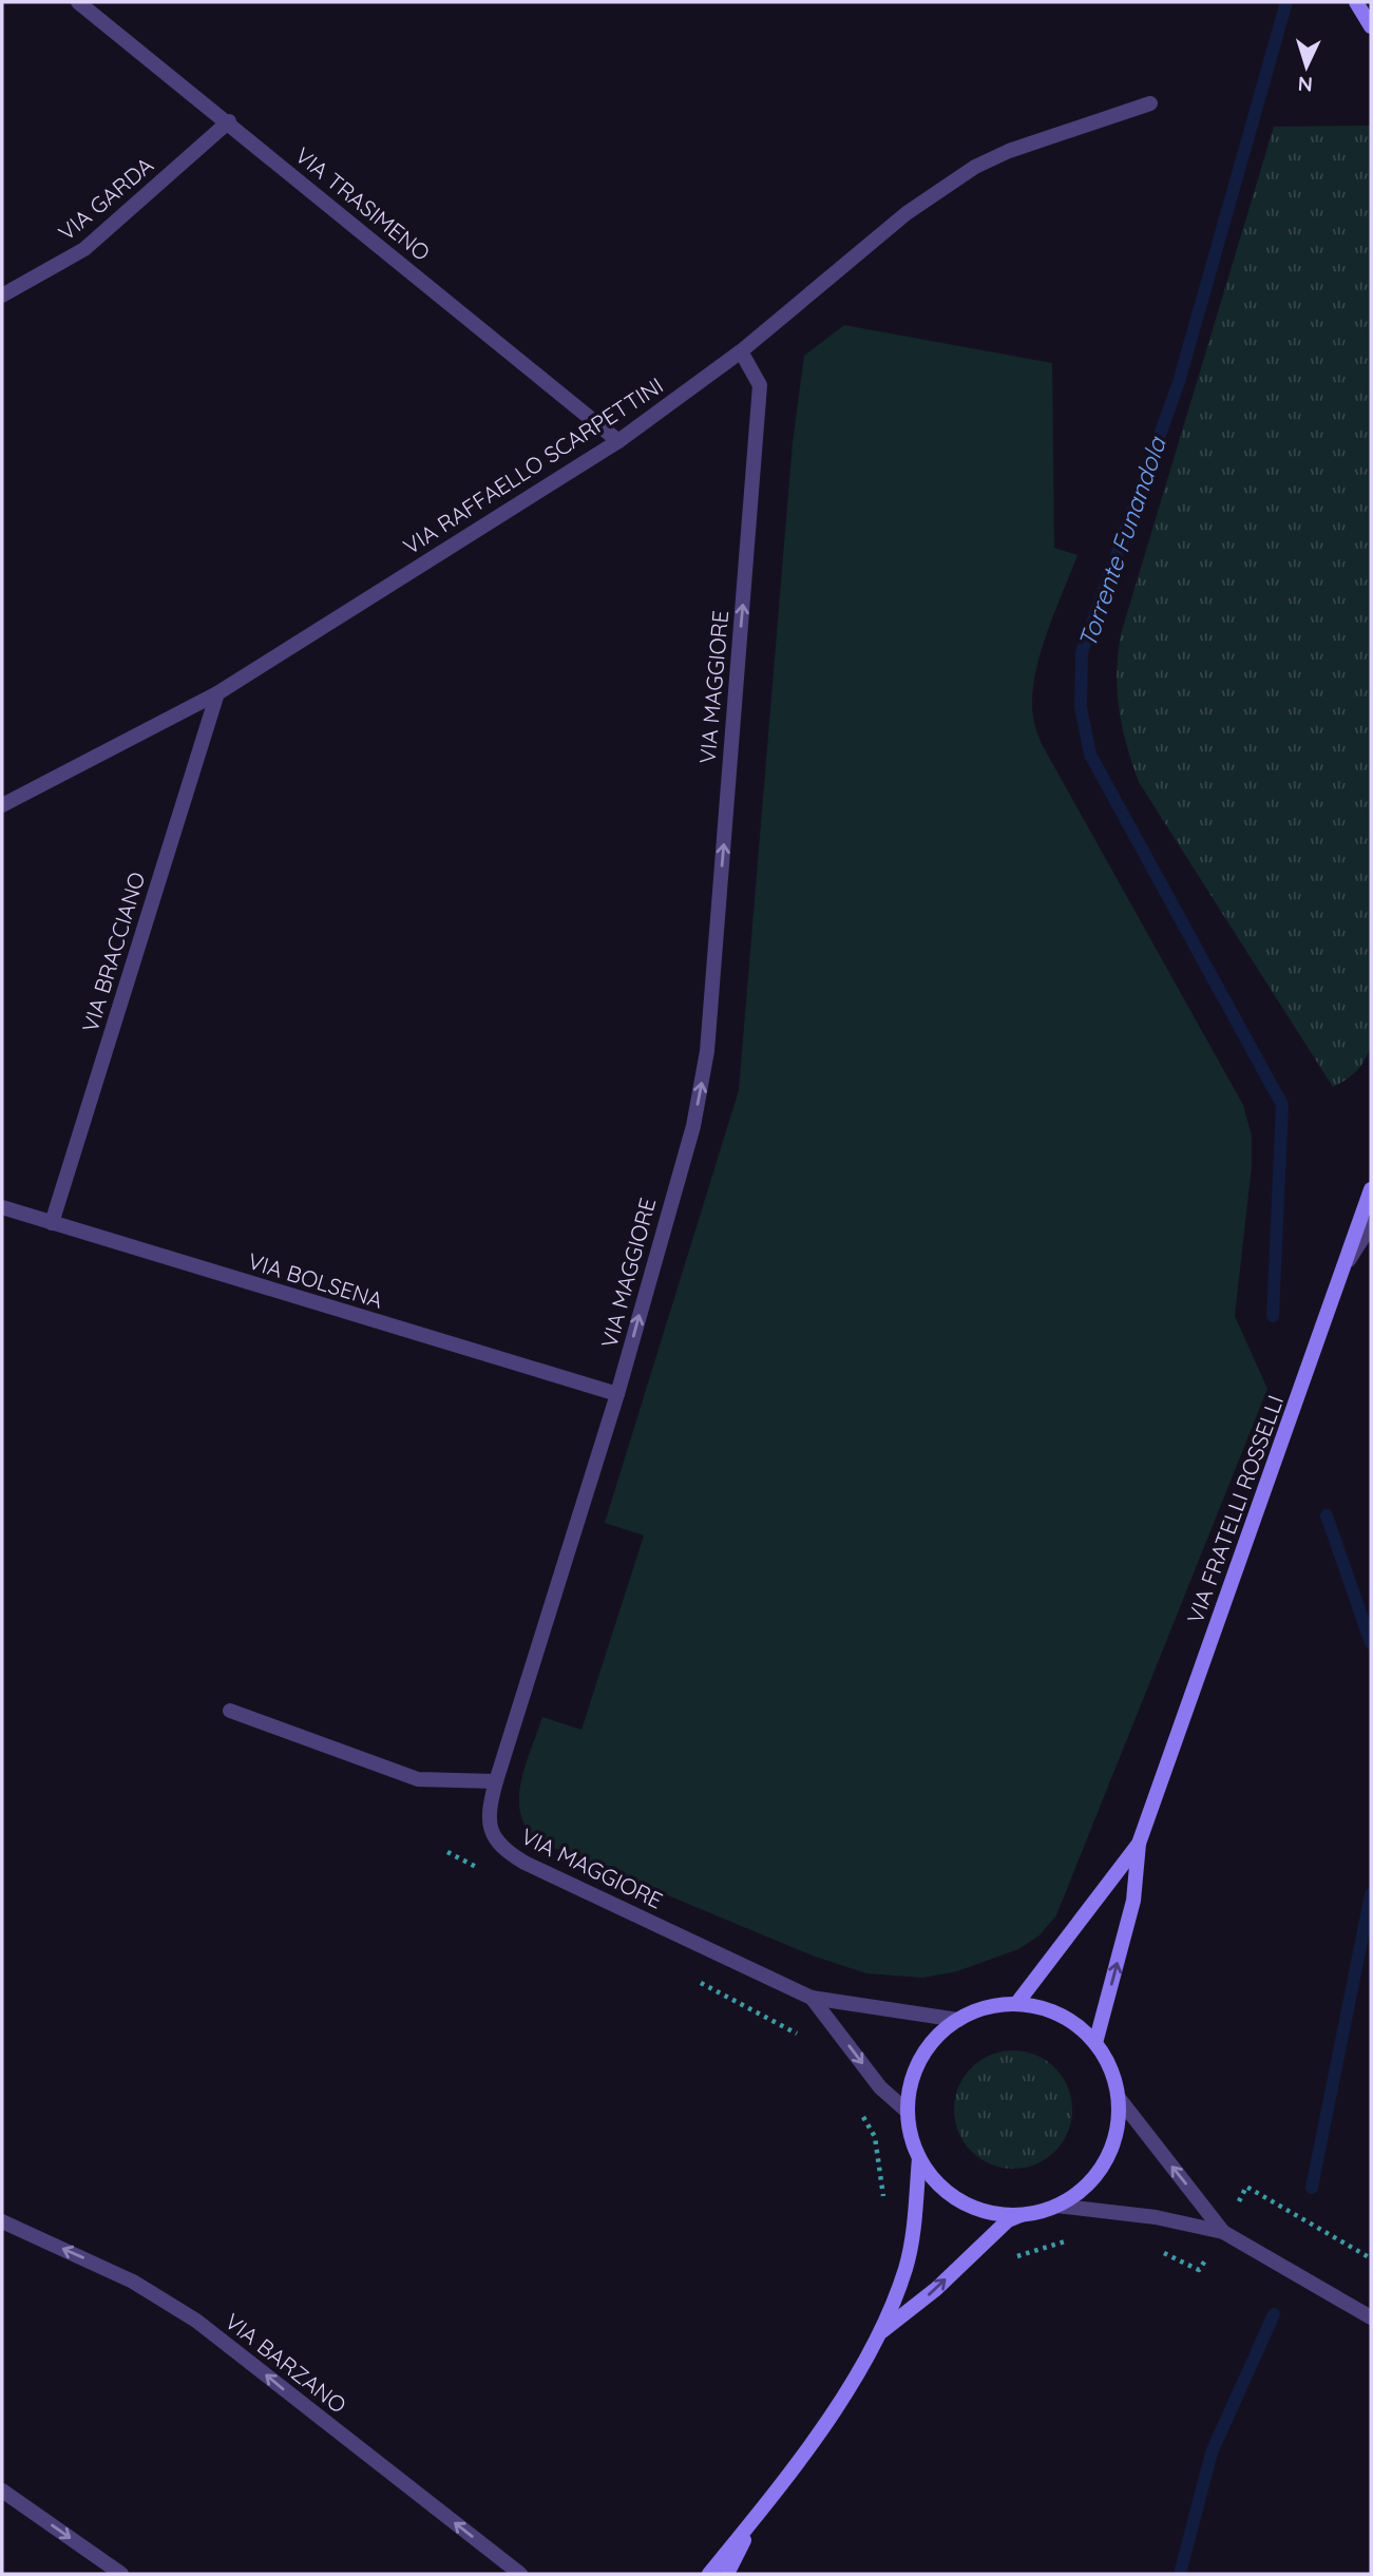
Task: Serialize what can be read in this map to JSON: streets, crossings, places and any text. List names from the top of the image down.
{
  "streets": {
    "street": [
      "VIA GARDA",
      "VIA TRASIMENO",
      "VIA RAFFAELLO SCARPETTINI",
      "VIA MAGGIORE",
      "VIA BRACCIANO",
      "VIA BOLSENA",
      "VIA FRATELLI ROSSELLI",
      "VIA BARZANO"
    ]
  },
  "crossings": [
    ["VIA GARDA", "VIA TRASIMENO"],
    ["VIA TRASIMENO", "VIA RAFFAELLO SCARPETTINI"],
    ["VIA RAFFAELLO SCARPETTINI", "VIA MAGGIORE"],
    ["VIA RAFFAELLO SCARPETTINI", "VIA BRACCIANO"],
    ["VIA MAGGIORE", "VIA BOLSENA"],
    ["VIA BRACCIANO", "VIA BOLSENA"]
  ],
  "one_way": ["VIA BARZANO"],
  "water": ["Torrente Funandola"],
  "north": "bottom"
}
